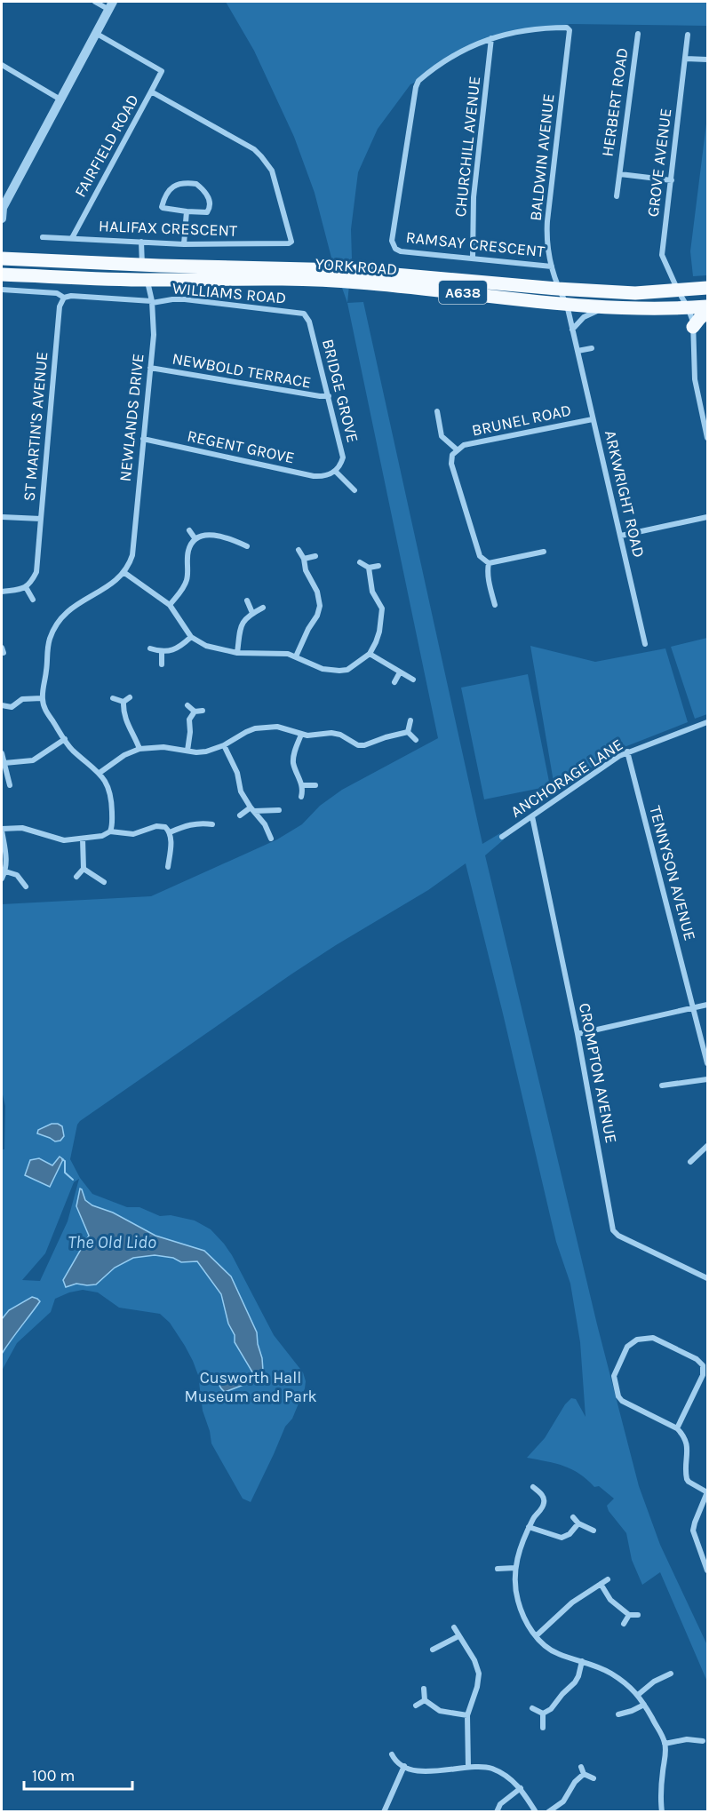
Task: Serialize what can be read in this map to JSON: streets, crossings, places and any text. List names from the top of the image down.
{
  "streets": {
    "highway": ["YORK ROAD", "A638"],
    "street": [
      "HERBERT ROAD",
      "FAIRFIELD ROAD",
      "CHURCHILL AVENUE",
      "BALDWIN AVENUE",
      "GROVE AVENUE",
      "HALIFAX CRESCENT",
      "RAMSAY CRESCENT",
      "WILLIAMS ROAD",
      "NEWBOLD TERRACE",
      "BRIDGE GROVE",
      "NEWLANDS DRIVE",
      "BRUNEL ROAD",
      "ST MARTIN'S AVENUE",
      "REGENT GROVE",
      "ARKWRIGHT ROAD",
      "ANCHORAGE LANE",
      "TENNYSON AVENUE",
      "CROMPTON AVENUE"
    ]
  },
  "crossings": [
    ["FAIRFIELD ROAD", "HALIFAX CRESCENT"],
    ["CHURCHILL AVENUE", "BALDWIN AVENUE"],
    ["CHURCHILL AVENUE", "RAMSAY CRESCENT"],
    ["BALDWIN AVENUE", "RAMSAY CRESCENT"],
    ["BALDWIN AVENUE", "YORK ROAD"],
    ["BALDWIN AVENUE", "ARKWRIGHT ROAD"],
    ["GROVE AVENUE", "YORK ROAD"],
    ["HALIFAX CRESCENT", "NEWLANDS DRIVE"],
    ["YORK ROAD", "NEWLANDS DRIVE"],
    ["YORK ROAD", "ARKWRIGHT ROAD"],
    ["WILLIAMS ROAD", "BRIDGE GROVE"],
    ["WILLIAMS ROAD", "NEWLANDS DRIVE"],
    ["WILLIAMS ROAD", "ST MARTIN'S AVENUE"],
    ["NEWBOLD TERRACE", "BRIDGE GROVE"],
    ["NEWBOLD TERRACE", "NEWLANDS DRIVE"],
    ["BRIDGE GROVE", "REGENT GROVE"],
    ["NEWLANDS DRIVE", "REGENT GROVE"],
    ["BRUNEL ROAD", "ARKWRIGHT ROAD"],
    ["ANCHORAGE LANE", "TENNYSON AVENUE"],
    ["ANCHORAGE LANE", "CROMPTON AVENUE"]
  ],
  "water": ["The Old Lido"],
  "parks": ["Cusworth Hall Museum and Park"],
  "scale_bar": "100 m"
}
